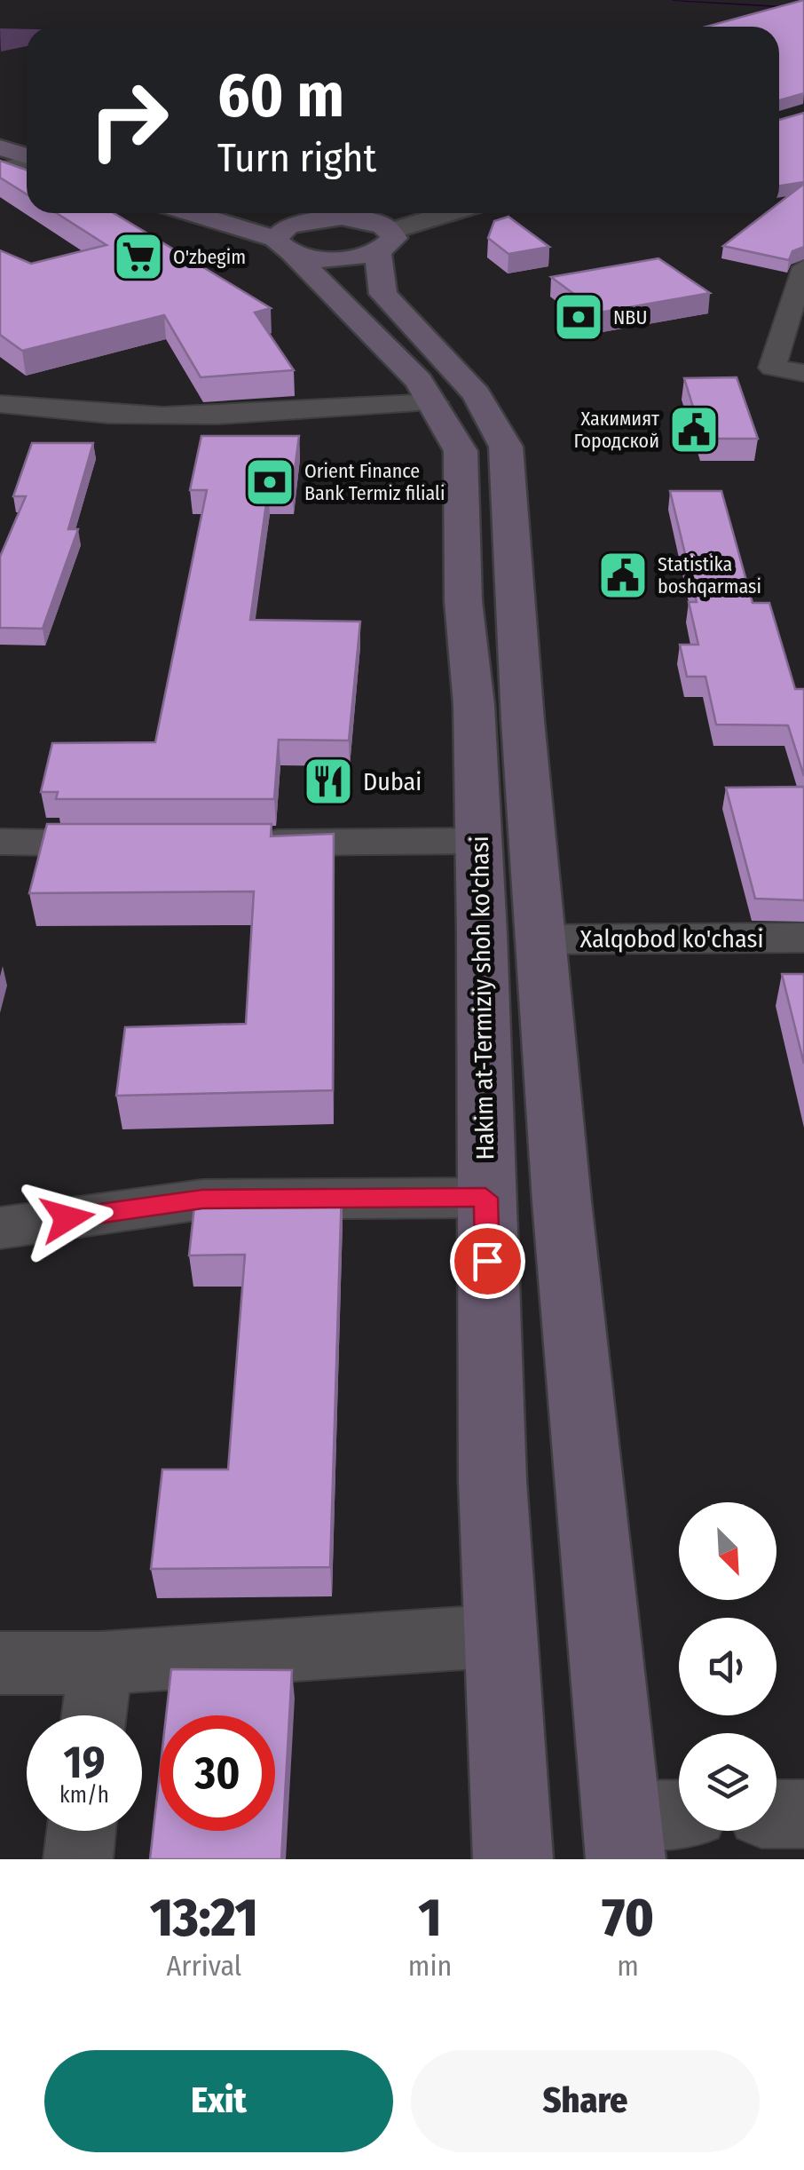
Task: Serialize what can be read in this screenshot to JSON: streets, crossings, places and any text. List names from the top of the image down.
{
  "streets": {
    "main road": ["Hakim at-Termiziy shoh ko'chasi"],
    "street": ["Xalqobod ko'chasi"]
  },
  "places": {
    "supermarket": ["O'zbegim"],
    "bank": ["NBU", "Orient Finance Bank Termiz filiali"],
    "public building": ["Хакимият Городской", "Statistika boshqarmasi"],
    "restaurant": ["Dubai"]
  },
  "north": "bottom right",
  "page": {
    "turn": ["60 m", "Turn right"],
    "speed": "19 km/h",
    "limit": "30",
    "eta": [
      "13:21",
      "Arrival",
      "1",
      "min",
      "70",
      "m"
    ],
    "buttons": ["Exit", "Share"]
  }
}
